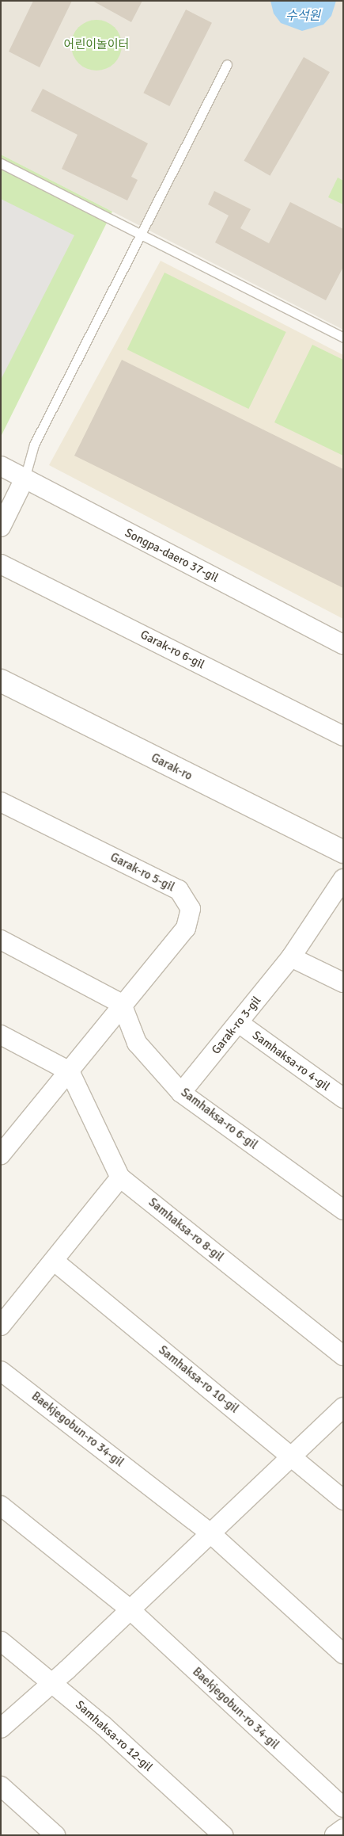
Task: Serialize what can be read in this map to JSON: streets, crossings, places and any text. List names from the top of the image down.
{
  "streets": {
    "street": [
      "Songpa-daero 37-gil",
      "Garak-ro 6-gil",
      "Garak-ro",
      "Garak-ro 5-gil",
      "Garak-ro 3-gil",
      "Samhaksa-ro 4-gil",
      "Samhaksa-ro 6-gil",
      "Samhaksa-ro 8-gil",
      "Samhaksa-ro 10-gil",
      "Baekjegobun-ro 34-gil",
      "Samhaksa-ro 12-gil"
    ]
  },
  "crossings": [
    ["Garak-ro 5-gil", "Samhaksa-ro 6-gil"],
    ["Garak-ro 5-gil", "Samhaksa-ro 8-gil"],
    ["Garak-ro 3-gil", "Samhaksa-ro 4-gil"],
    ["Garak-ro 3-gil", "Samhaksa-ro 6-gil"]
  ],
  "water": ["수석원"],
  "parks": ["어린이놀이터"]
}
